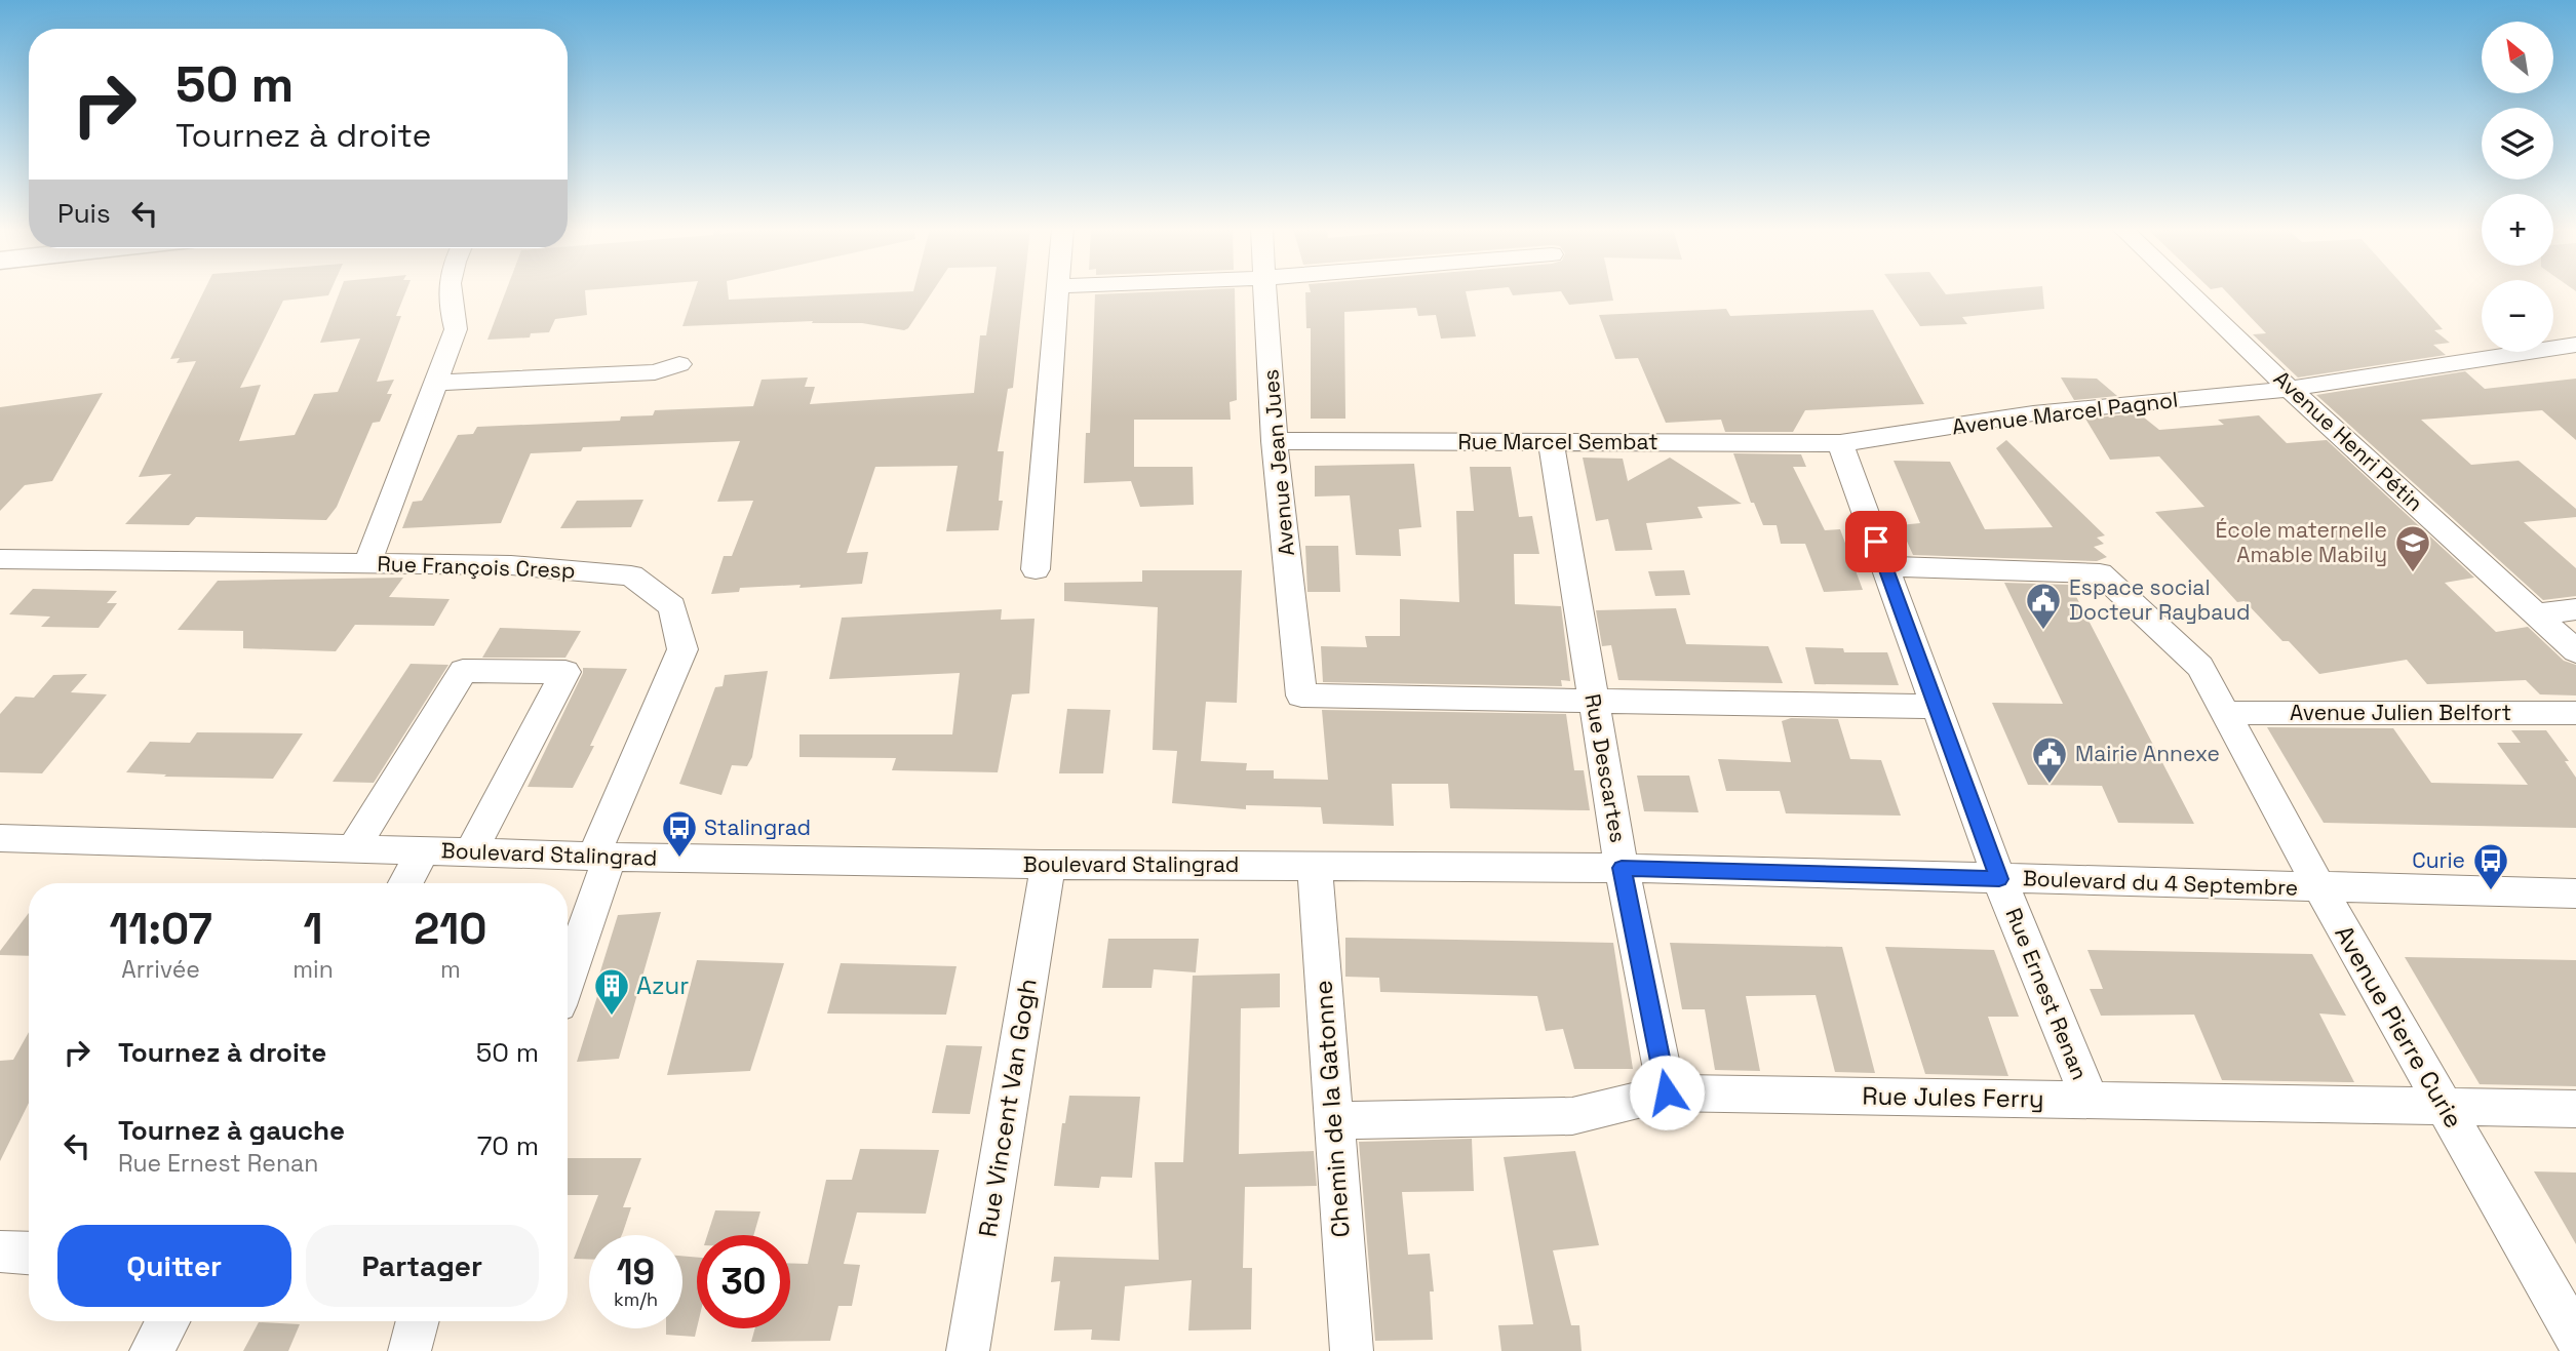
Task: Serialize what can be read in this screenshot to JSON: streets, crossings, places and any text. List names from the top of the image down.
{
  "streets": {
    "street": [
      "Avenue Marcel Pagnol",
      "Avenue Henri Pétin",
      "Rue Marcel Sembat",
      "Avenue Jean Jues",
      "Rue François Cresp",
      "Avenue Julien Belfort",
      "Rue Descartes",
      "Boulevard Stalingrad",
      "Boulevard du 4 Septembre",
      "Rue Ernest Renan",
      "Avenue Pierre Curie",
      "Rue Jules Ferry",
      "Rue Vincent Van Gogh",
      "Chemin de la Gatonne"
    ]
  },
  "crossings": [
    ["Avenue Marcel Pagnol", "Avenue Henri Pétin"],
    ["Avenue Marcel Pagnol", "Rue Marcel Sembat"],
    ["Avenue Marcel Pagnol", "Rue Ernest Renan"],
    ["Rue Marcel Sembat", "Avenue Jean Jues"],
    ["Rue Marcel Sembat", "Rue Descartes"],
    ["Rue Marcel Sembat", "Rue Ernest Renan"],
    ["Avenue Jean Jues", "Rue Descartes"],
    ["Rue François Cresp", "Boulevard Stalingrad"],
    ["Avenue Julien Belfort", "Avenue Pierre Curie"],
    ["Rue Descartes", "Boulevard du 4 Septembre"],
    ["Rue Descartes", "Rue Jules Ferry"],
    ["Boulevard Stalingrad", "Boulevard du 4 Septembre"],
    ["Boulevard Stalingrad", "Rue Vincent Van Gogh"],
    ["Boulevard Stalingrad", "Chemin de la Gatonne"],
    ["Boulevard du 4 Septembre", "Rue Ernest Renan"],
    ["Boulevard du 4 Septembre", "Avenue Pierre Curie"],
    ["Boulevard du 4 Septembre", "Chemin de la Gatonne"],
    ["Rue Ernest Renan", "Avenue Pierre Curie"],
    ["Rue Ernest Renan", "Rue Jules Ferry"],
    ["Avenue Pierre Curie", "Rue Jules Ferry"],
    ["Rue Jules Ferry", "Chemin de la Gatonne"]
  ],
  "places": {
    "school or university": ["École maternelle Amable Mabily"],
    "public building": ["Espace social Docteur Raybaud", "Mairie Annexe"],
    "bus stop": ["Stalingrad", "Curie"],
    "building": ["Azur"]
  },
  "north": "top left",
  "page": {
    "map_buttons": ["+", "−"],
    "turn": ["50 m", "Tournez à droite"],
    "then": "Puis",
    "eta": [
      "11:07",
      "Arrivée",
      "1",
      "min",
      "210",
      "m"
    ],
    "list": [
      {
        "name": "Tournez à droite",
        "value": "50 m"
      },
      {
        "name": "Tournez à gauche",
        "note": "Rue Ernest Renan",
        "value": "70 m"
      }
    ],
    "buttons": ["Quitter", "Partager"],
    "speed": "19 km/h",
    "limit": "30"
  }
}
